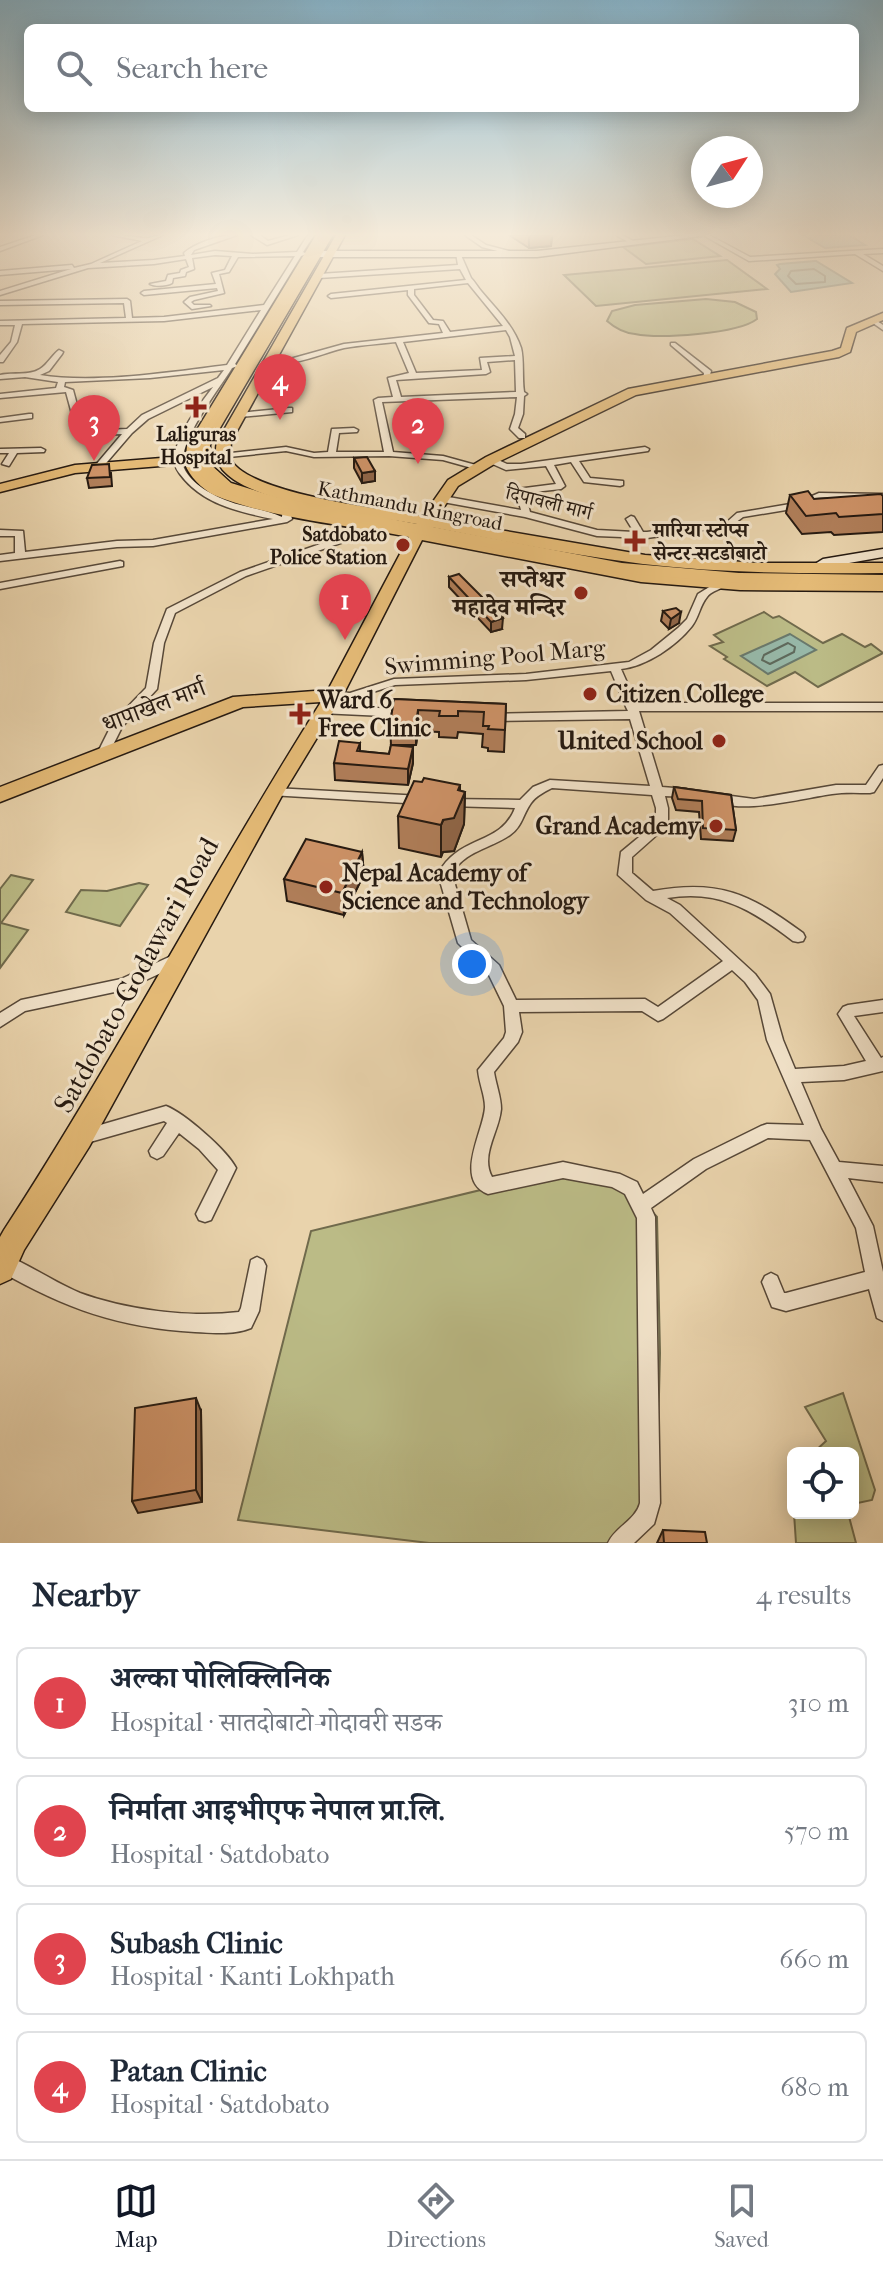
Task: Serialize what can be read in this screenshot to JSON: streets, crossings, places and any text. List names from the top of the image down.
{
  "streets": {
    "highway": ["Kathmandu Ringroad"],
    "main road": ["धापाखेल मार्ग", "Satdobato-Godawari Road"],
    "street": ["दिपावली मार्ग", "Swimming Pool Marg"]
  },
  "crossings": [
    ["दिपावली मार्ग", "Satdobato-Godawari Road"],
    ["Kathmandu Ringroad", "Satdobato-Godawari Road"],
    ["Swimming Pool Marg", "धापाखेल मार्ग"],
    ["Swimming Pool Marg", "Satdobato-Godawari Road"],
    ["धापाखेल मार्ग", "Satdobato-Godawari Road"]
  ],
  "places": {
    "health": ["Laliguras Hospital", "मारिया स्टोप्स सेन्टर-सटडोबाटो", "Ward 6 Free Clinic"],
    "other": [
      "Satdobato Police Station",
      "सप्तेश्वर महादेव मन्दिर",
      "Citizen College",
      "United School",
      "Grand Academy",
      "Nepal Academy of Science and Technology"
    ]
  },
  "north": "top right",
  "page": {
    "search": "Search here",
    "pins": [
      "4",
      "3",
      "2",
      "1"
    ],
    "heading": ["Nearby", "4 results"],
    "list": [
      {
        "mark": "1",
        "name": "अल्का पोलिक्लिनिक",
        "note": "Hospital · सातदोबाटो-गोदावरी सडक",
        "value": "310 m"
      },
      {
        "mark": "2",
        "name": "निर्माता आइभीएफ नेपाल प्रा.लि.",
        "note": "Hospital · Satdobato",
        "value": "570 m"
      },
      {
        "mark": "3",
        "name": "Subash Clinic",
        "note": "Hospital · Kanti Lokhpath",
        "value": "660 m"
      },
      {
        "mark": "4",
        "name": "Patan Clinic",
        "note": "Hospital · Satdobato",
        "value": "680 m"
      }
    ],
    "nav": ["Map", "Directions", "Saved"]
  }
}
